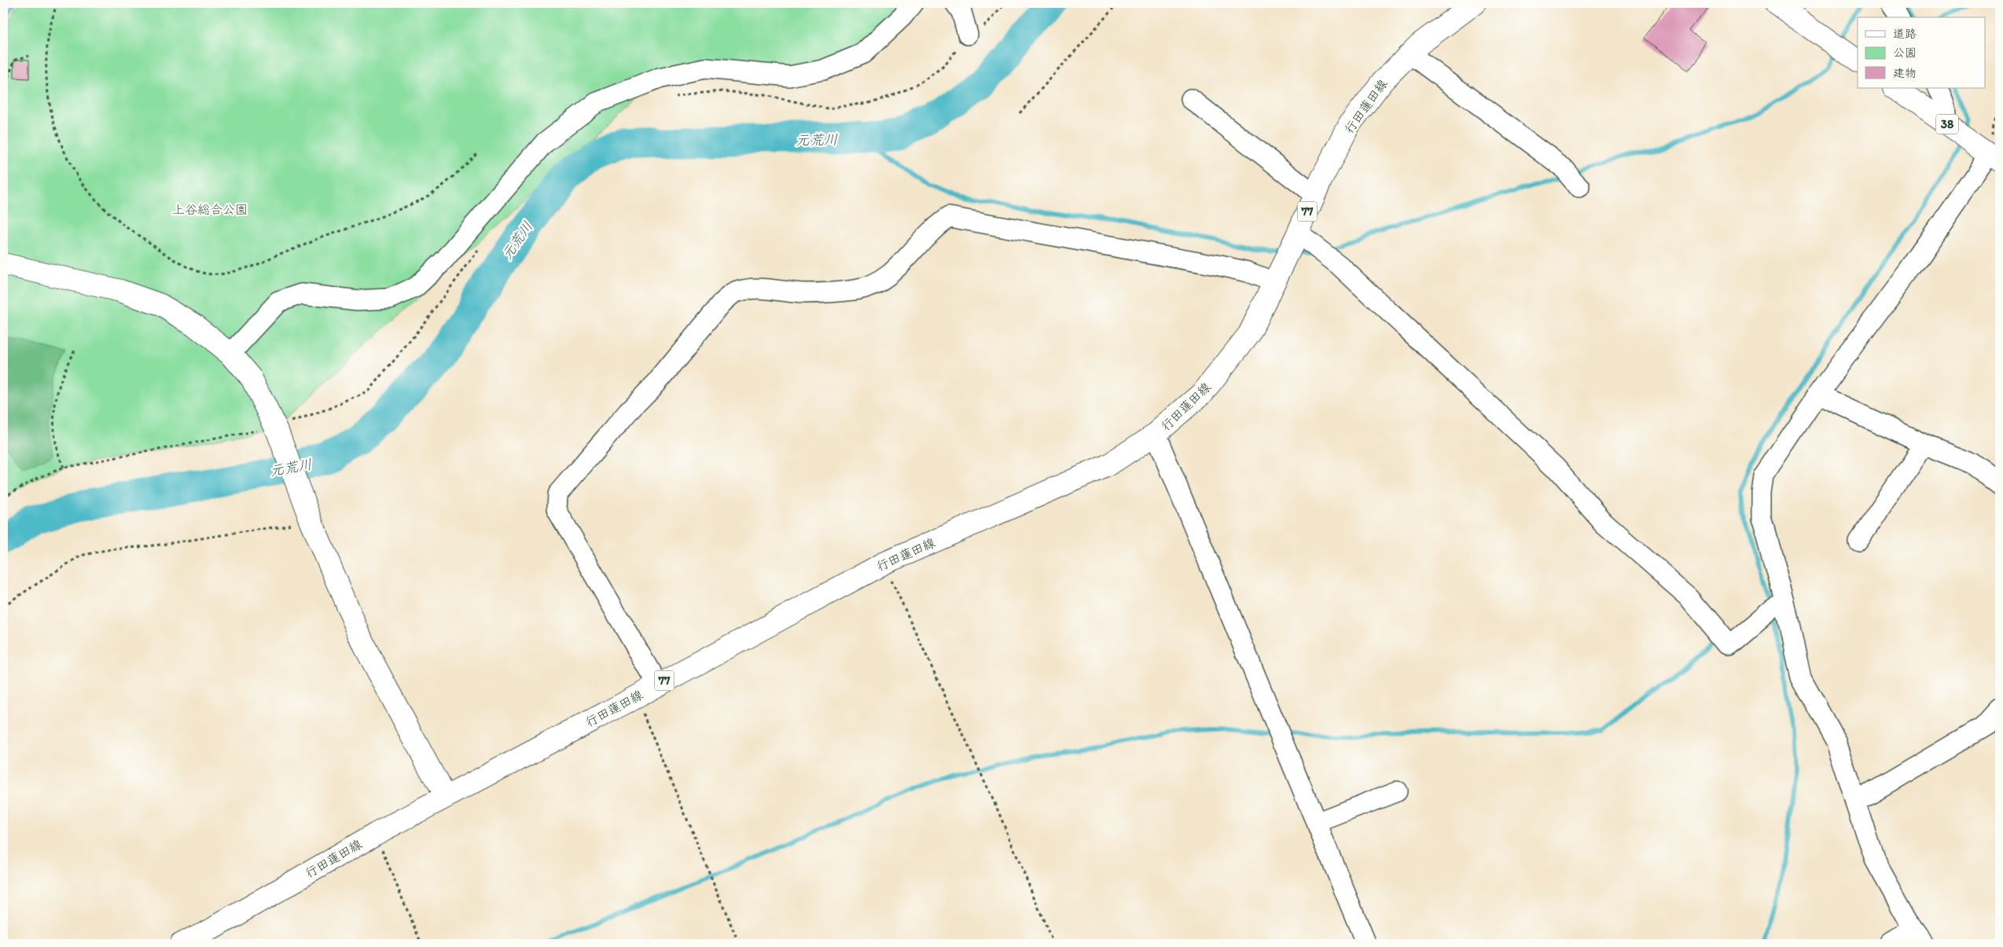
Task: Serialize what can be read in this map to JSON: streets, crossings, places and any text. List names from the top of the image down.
{
  "streets": {
    "main road": ["行田蓮田線", "38", "77"]
  },
  "water": ["元荒川"],
  "parks": ["上谷総合公園"],
  "legend": ["道路", "公園", "建物"]
}
